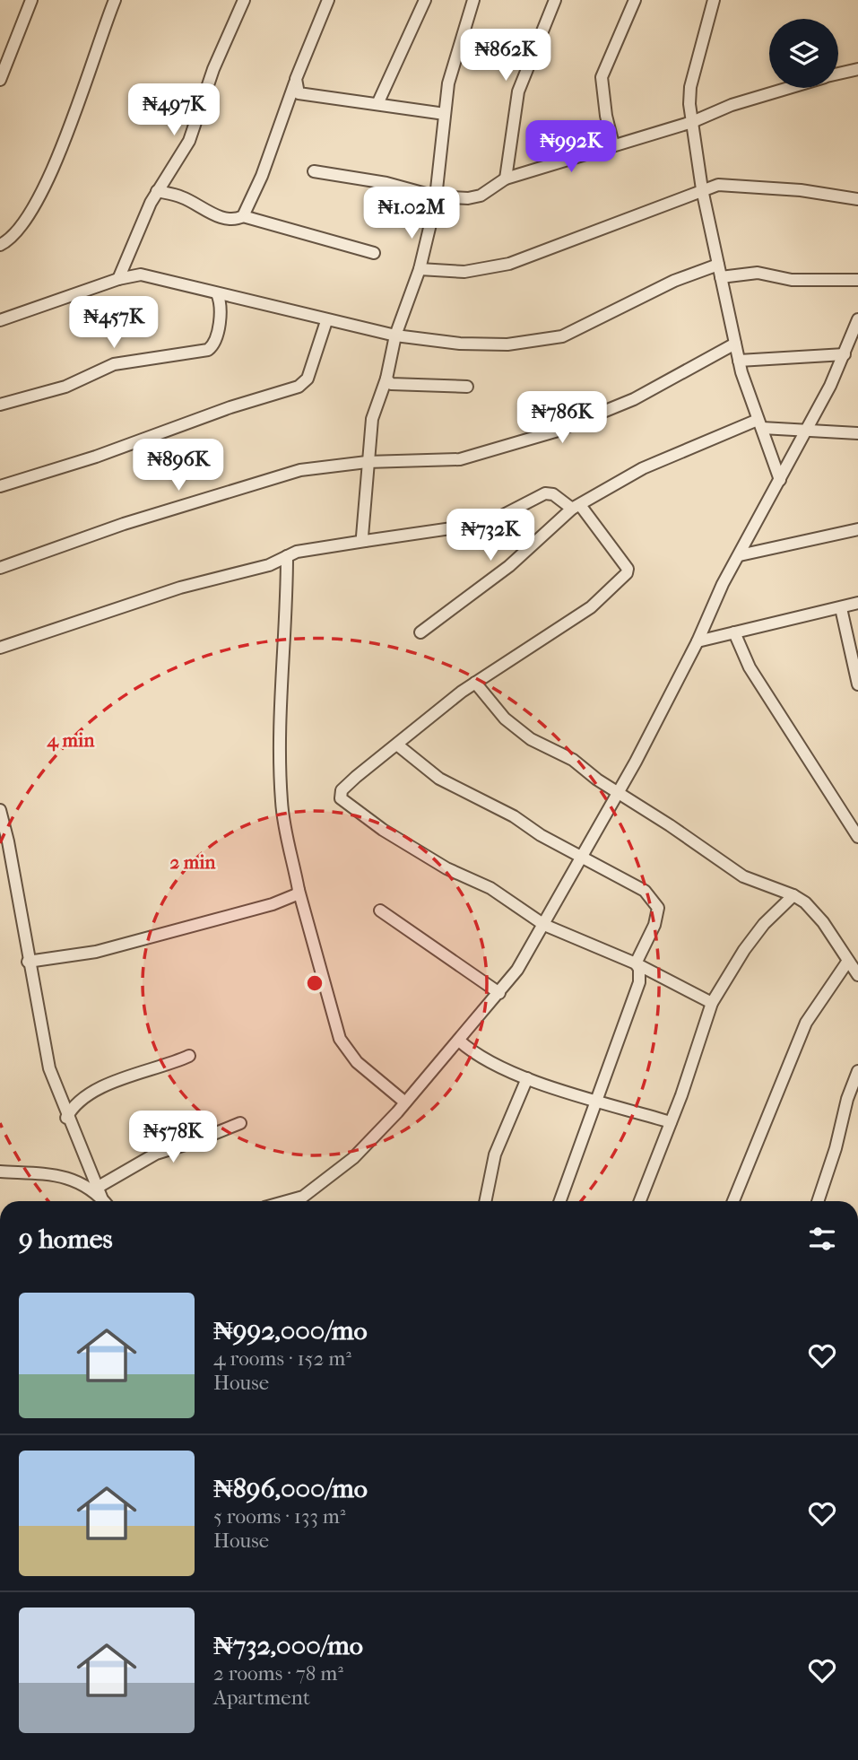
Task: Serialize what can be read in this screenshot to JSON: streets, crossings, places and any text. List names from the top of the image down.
{
  "page": {
    "price": [
      "₦862K",
      "₦497K",
      "₦992K",
      "₦1.02M",
      "₦457K",
      "₦786K",
      "₦896K",
      "₦732K",
      "₦578K"
    ],
    "heading": "9 homes",
    "list": [
      {
        "name": "₦992,000/mo",
        "note": "4 rooms · 152 m² · House"
      },
      {
        "name": "₦896,000/mo",
        "note": "5 rooms · 133 m² · House"
      },
      {
        "name": "₦732,000/mo",
        "note": "2 rooms · 78 m² · Apartment"
      }
    ]
  },
  "rings": ["4 min", "2 min"]
}
